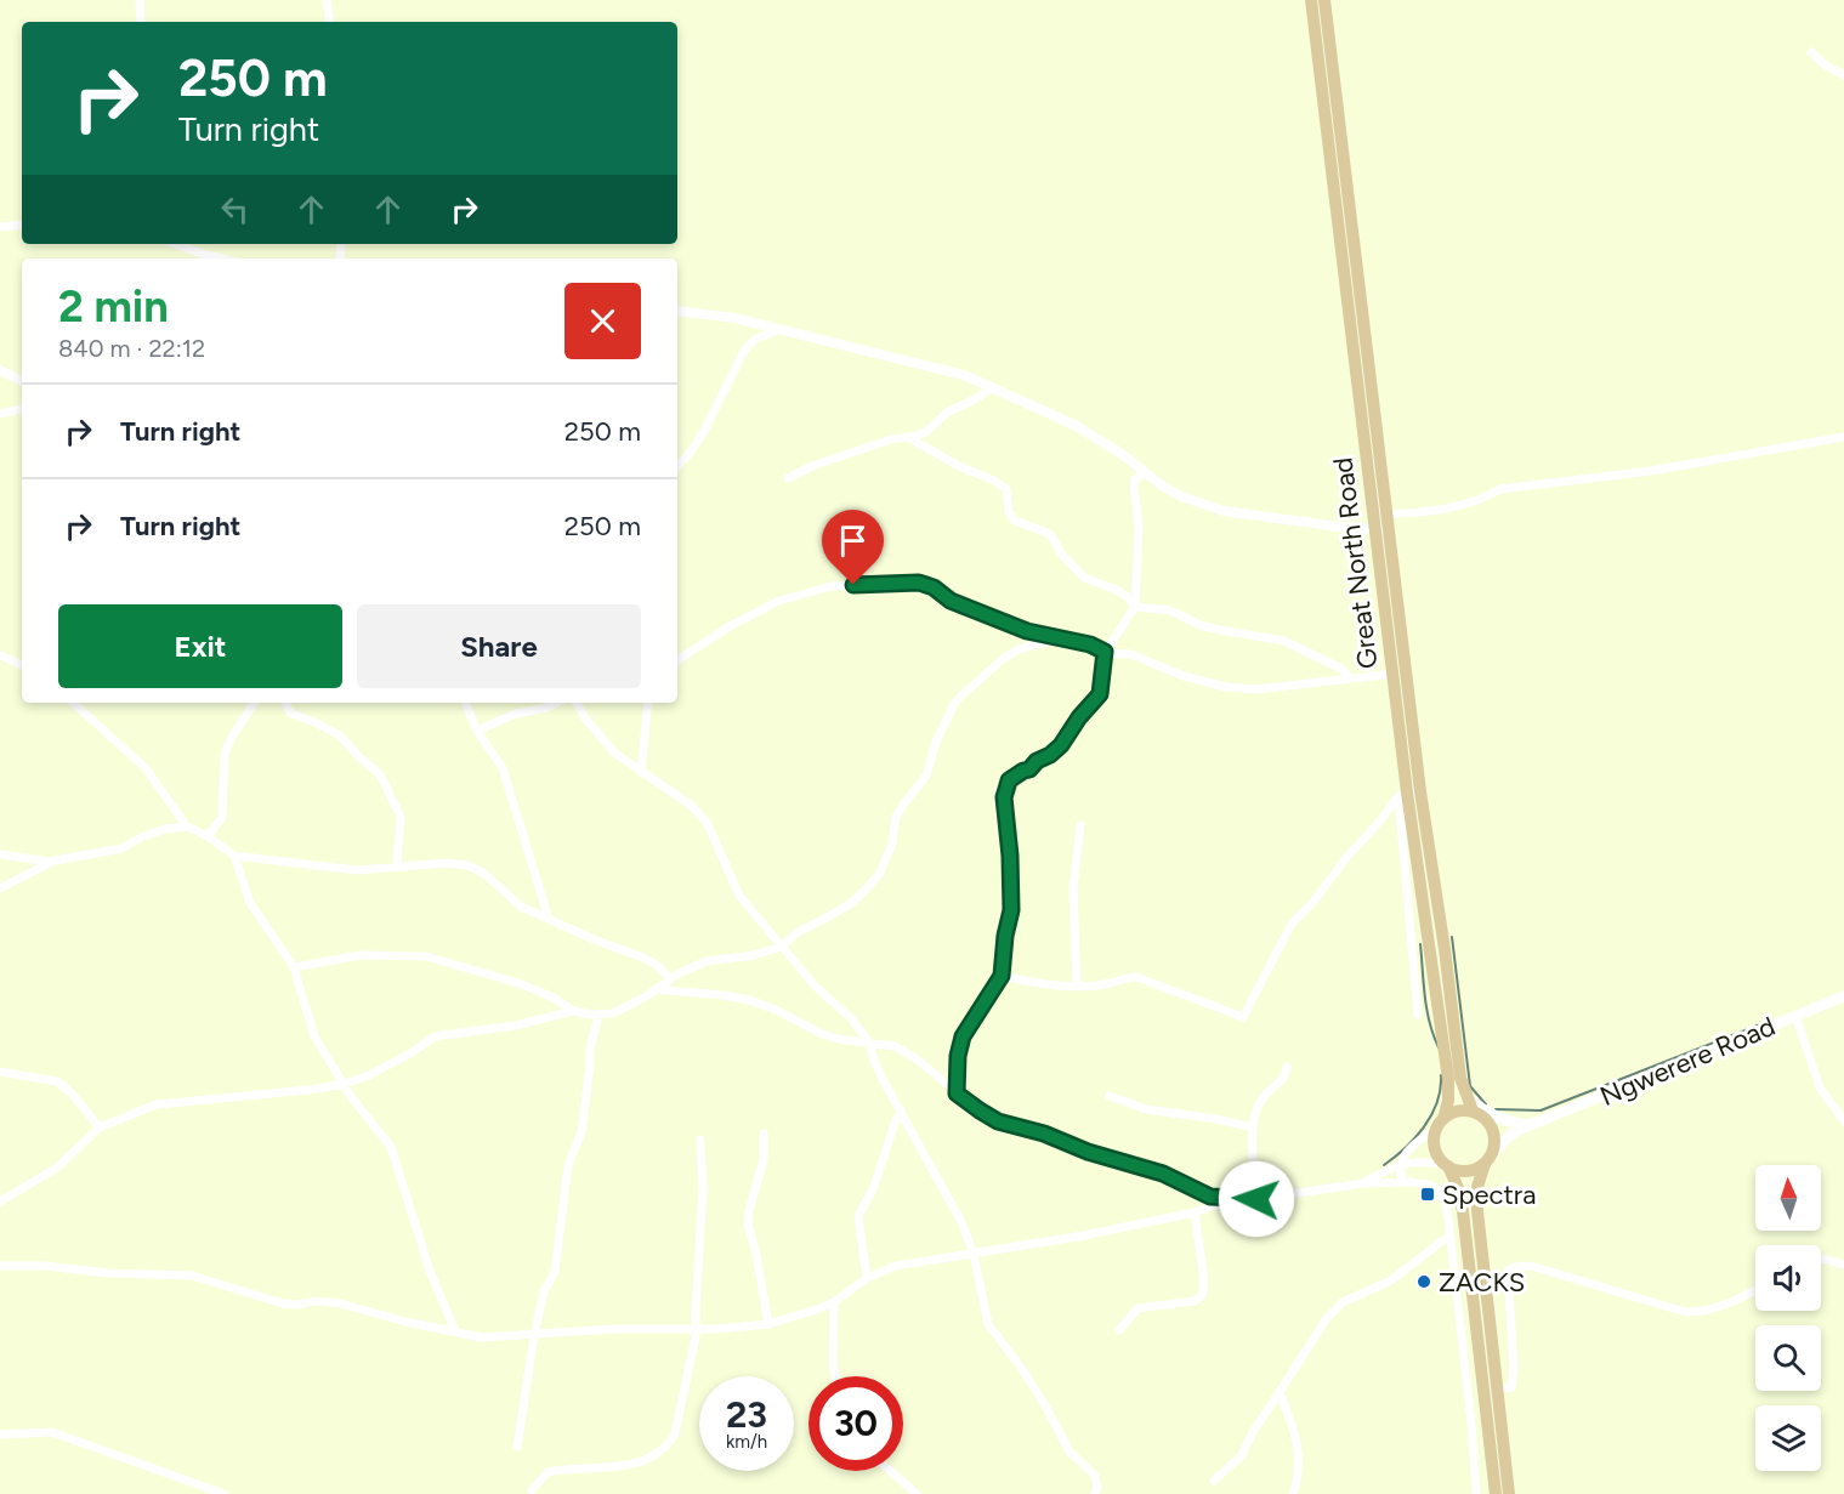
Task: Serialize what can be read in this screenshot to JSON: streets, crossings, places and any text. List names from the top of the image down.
{
  "streets": {
    "main road": ["Great North Road", "Ngwerere Road"]
  },
  "crossings": [
    ["Great North Road", "Ngwerere Road"]
  ],
  "places": {
    "transit": ["Spectra"],
    "other": ["ZACKS"]
  },
  "north": "top",
  "page": {
    "turn": ["250 m", "Turn right"],
    "heading": ["2 min", "840 m · 22:12"],
    "list": [
      {
        "name": "Turn right",
        "value": "250 m"
      },
      {
        "name": "Turn right",
        "value": "250 m"
      }
    ],
    "buttons": ["Exit", "Share"],
    "speed": "23 km/h",
    "limit": "30"
  }
}
